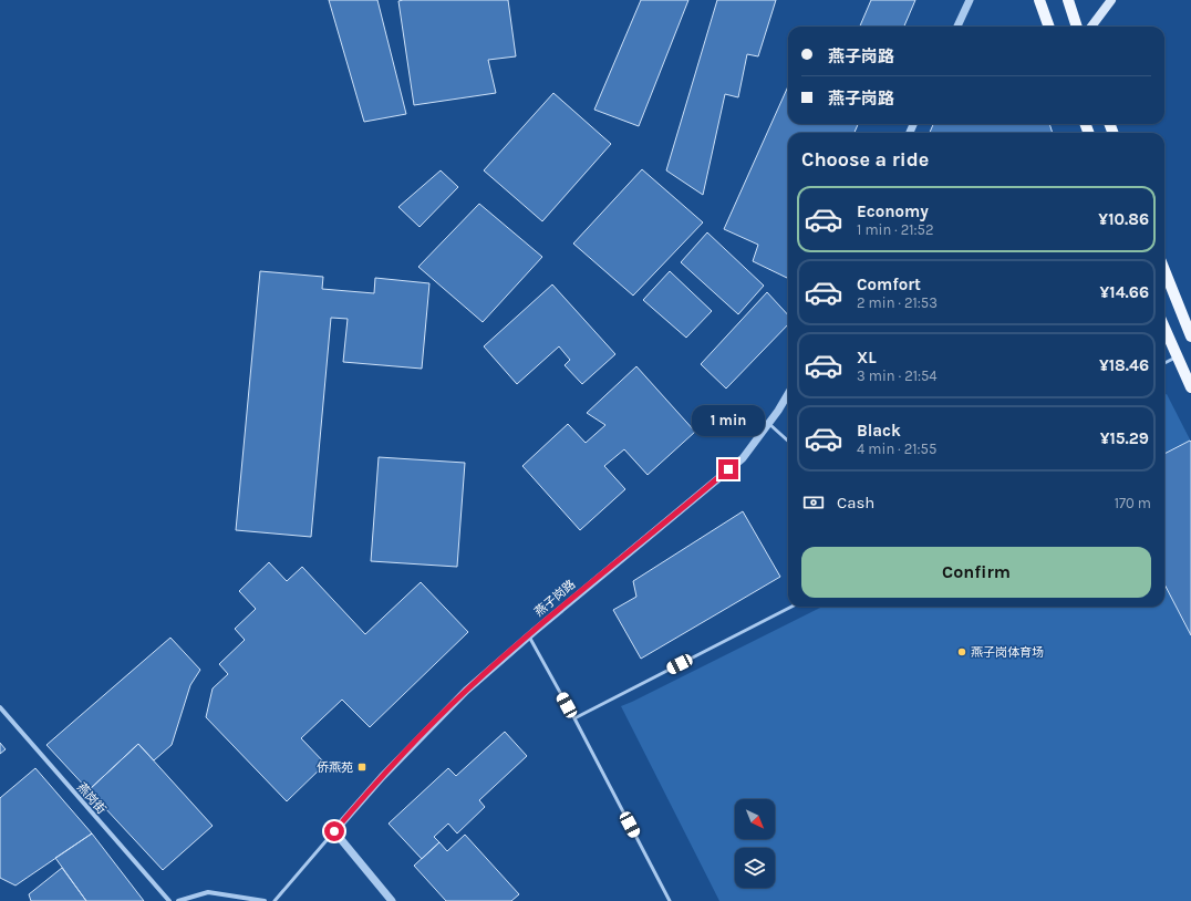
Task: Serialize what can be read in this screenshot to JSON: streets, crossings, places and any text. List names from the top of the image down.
{
  "streets": {
    "street": ["燕子岗路", "燕岗街"]
  },
  "places": {
    "other": ["燕子岗体育场"],
    "transit": ["侨燕苑"]
  },
  "north": "bottom right",
  "page": {
    "banner": ["燕子岗路", "燕子岗路"],
    "heading": "Choose a ride",
    "list": [
      {
        "name": "Economy",
        "note": "1 min · 21:52",
        "value": "¥10.86"
      },
      {
        "name": "Comfort",
        "note": "2 min · 21:53",
        "value": "¥14.66"
      },
      {
        "name": "XL",
        "note": "3 min · 21:54",
        "value": "¥18.46"
      },
      {
        "name": "Black",
        "note": "4 min · 21:55",
        "value": "¥15.29"
      }
    ],
    "bubble": "1 min",
    "pay": ["Cash", "170 m"],
    "buttons": "Confirm"
  }
}
